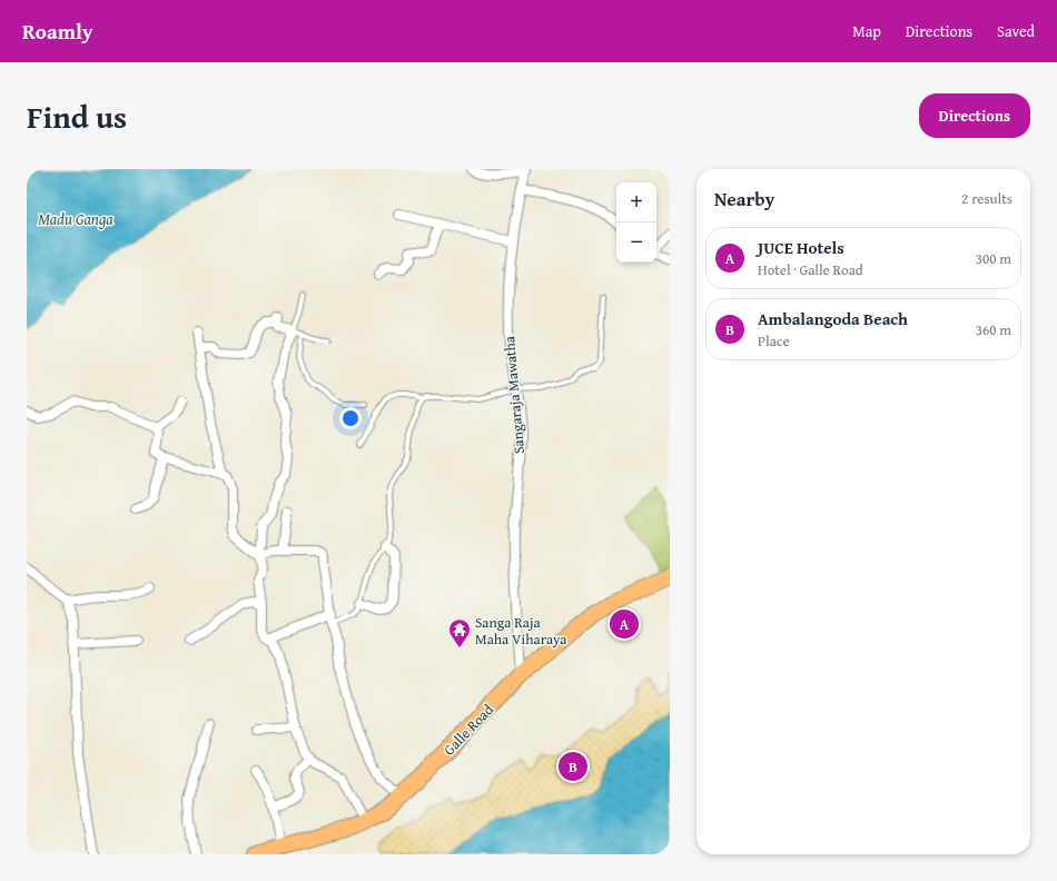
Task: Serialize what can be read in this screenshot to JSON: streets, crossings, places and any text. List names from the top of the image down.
{
  "streets": {
    "highway": ["Galle Road"],
    "street": ["Sangaraja Mawatha"]
  },
  "crossings": [
    ["Sangaraja Mawatha", "Galle Road"]
  ],
  "water": ["Madu Ganga"],
  "places": {
    "temple": ["Sanga Raja Maha Viharaya"]
  },
  "page": {
    "header": "Roamly",
    "nav": ["Map", "Directions", "Saved"],
    "title": "Find us",
    "buttons": "Directions",
    "heading": ["Nearby", "2 results"],
    "map_buttons": ["+", "−"],
    "list": [
      {
        "mark": "A",
        "name": "JUCE Hotels",
        "note": "Hotel · Galle Road",
        "value": "300 m"
      },
      {
        "mark": "B",
        "name": "Ambalangoda Beach",
        "note": "Place",
        "value": "360 m"
      }
    ],
    "pins": ["A", "B"]
  }
}
